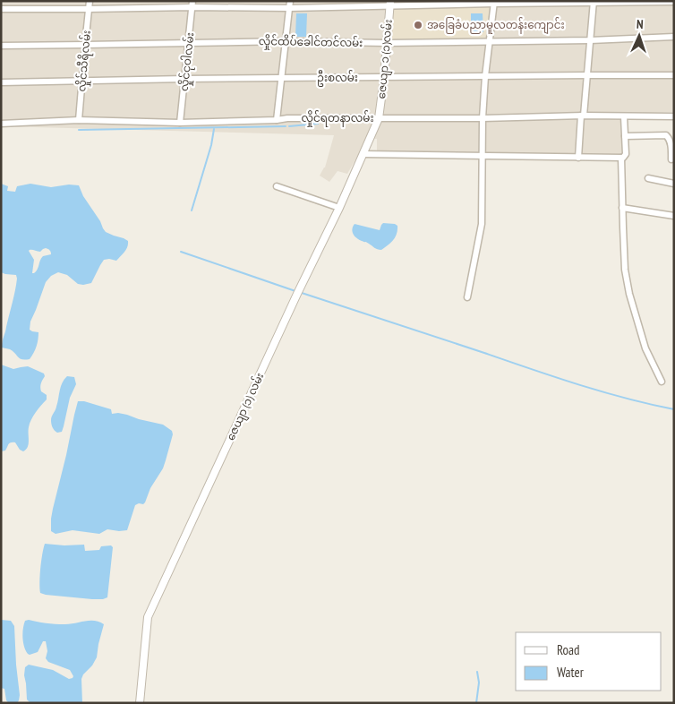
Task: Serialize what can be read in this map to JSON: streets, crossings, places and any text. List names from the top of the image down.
{
  "streets": {
    "street": [
      "လှိုင်ထိပ်ခေါင်တင်လမ်း",
      "ဇေယျာ ၁ (၁)လမ်း",
      "လှိုင်သီရိလမ်း",
      "လှိုင်ငုဝါလမ်း",
      "ဦးစလမ်း",
      "လှိုင်ရတနာလမ်း",
      "ဇေယျာ (၁) လမ်း"
    ]
  },
  "crossings": [
    ["လှိုင်ထိပ်ခေါင်တင်လမ်း", "ဇေယျာ ၁ (၁)လမ်း"],
    ["လှိုင်ထိပ်ခေါင်တင်လမ်း", "လှိုင်သီရိလမ်း"],
    ["လှိုင်ထိပ်ခေါင်တင်လမ်း", "လှိုင်ငုဝါလမ်း"],
    ["ဇေယျာ ၁ (၁)လမ်း", "ဦးစလမ်း"],
    ["ဇေယျာ ၁ (၁)လမ်း", "လှိုင်ရတနာလမ်း"],
    ["ဇေယျာ ၁ (၁)လမ်း", "ဇေယျာ (၁) လမ်း"],
    ["လှိုင်သီရိလမ်း", "ဦးစလမ်း"],
    ["လှိုင်သီရိလမ်း", "လှိုင်ရတနာလမ်း"],
    ["လှိုင်ငုဝါလမ်း", "ဦးစလမ်း"],
    ["လှိုင်ငုဝါလမ်း", "လှိုင်ရတနာလမ်း"],
    ["လှိုင်ရတနာလမ်း", "ဇေယျာ (၁) လမ်း"]
  ],
  "places": ["အခြေခံပညာမူလတန်းကျောင်း"],
  "legend": ["Road", "Water"],
  "north": "top"
}
